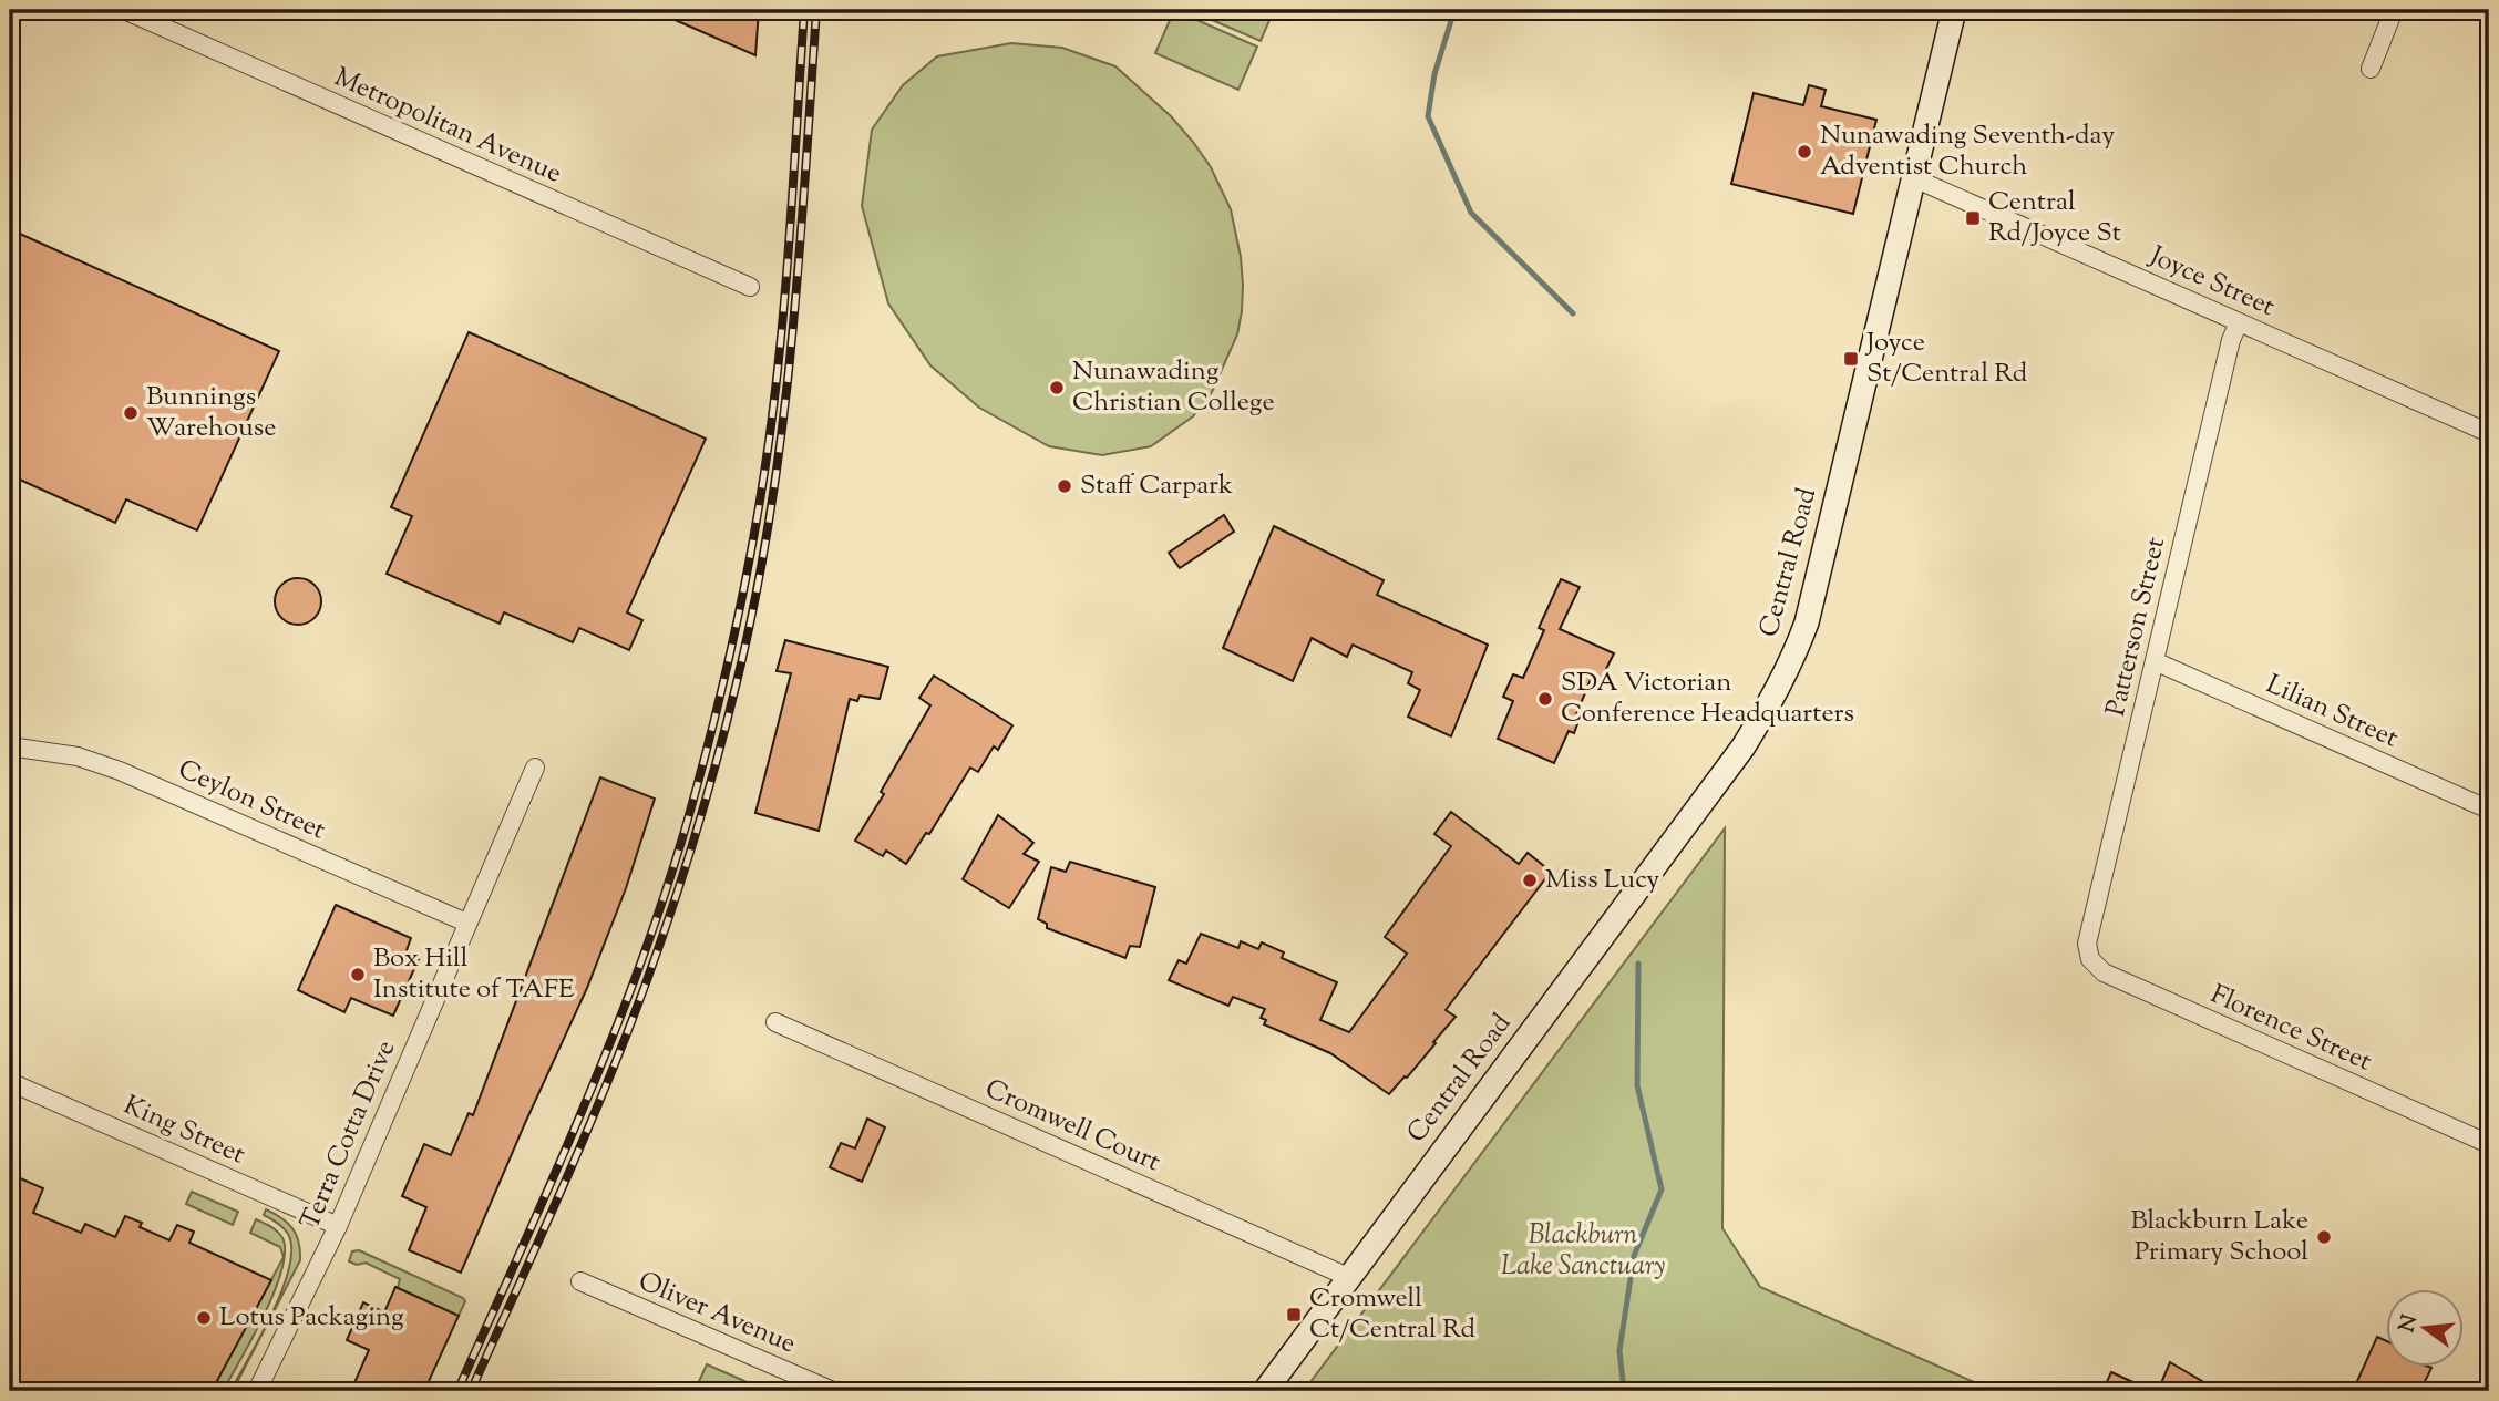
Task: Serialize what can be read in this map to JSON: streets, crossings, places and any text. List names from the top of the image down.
{
  "streets": {
    "street": [
      "Metropolitan Avenue",
      "Joyce Street",
      "Central Road",
      "Patterson Street",
      "Lilian Street",
      "Ceylon Street",
      "Florence Street",
      "Cromwell Court",
      "King Street",
      "Terra Cotta Drive",
      "Oliver Avenue"
    ]
  },
  "crossings": [
    ["Joyce Street", "Central Road"],
    ["Joyce Street", "Patterson Street"],
    ["Central Road", "Cromwell Court"],
    ["Patterson Street", "Lilian Street"],
    ["Patterson Street", "Florence Street"],
    ["Ceylon Street", "Terra Cotta Drive"],
    ["King Street", "Terra Cotta Drive"]
  ],
  "parks": ["Blackburn Lake Sanctuary"],
  "places": {
    "other": [
      "Nunawading Seventh-day Adventist Church",
      "Nunawading Christian College",
      "Bunnings Warehouse",
      "Staff Carpark",
      "SDA Victorian Conference Headquarters",
      "Miss Lucy",
      "Box Hill Institute of TAFE",
      "Blackburn Lake Primary School",
      "Lotus Packaging"
    ],
    "transit": ["Central Rd/Joyce St", "Joyce St/Central Rd", "Cromwell Ct/Central Rd"]
  },
  "north": "left"
}
